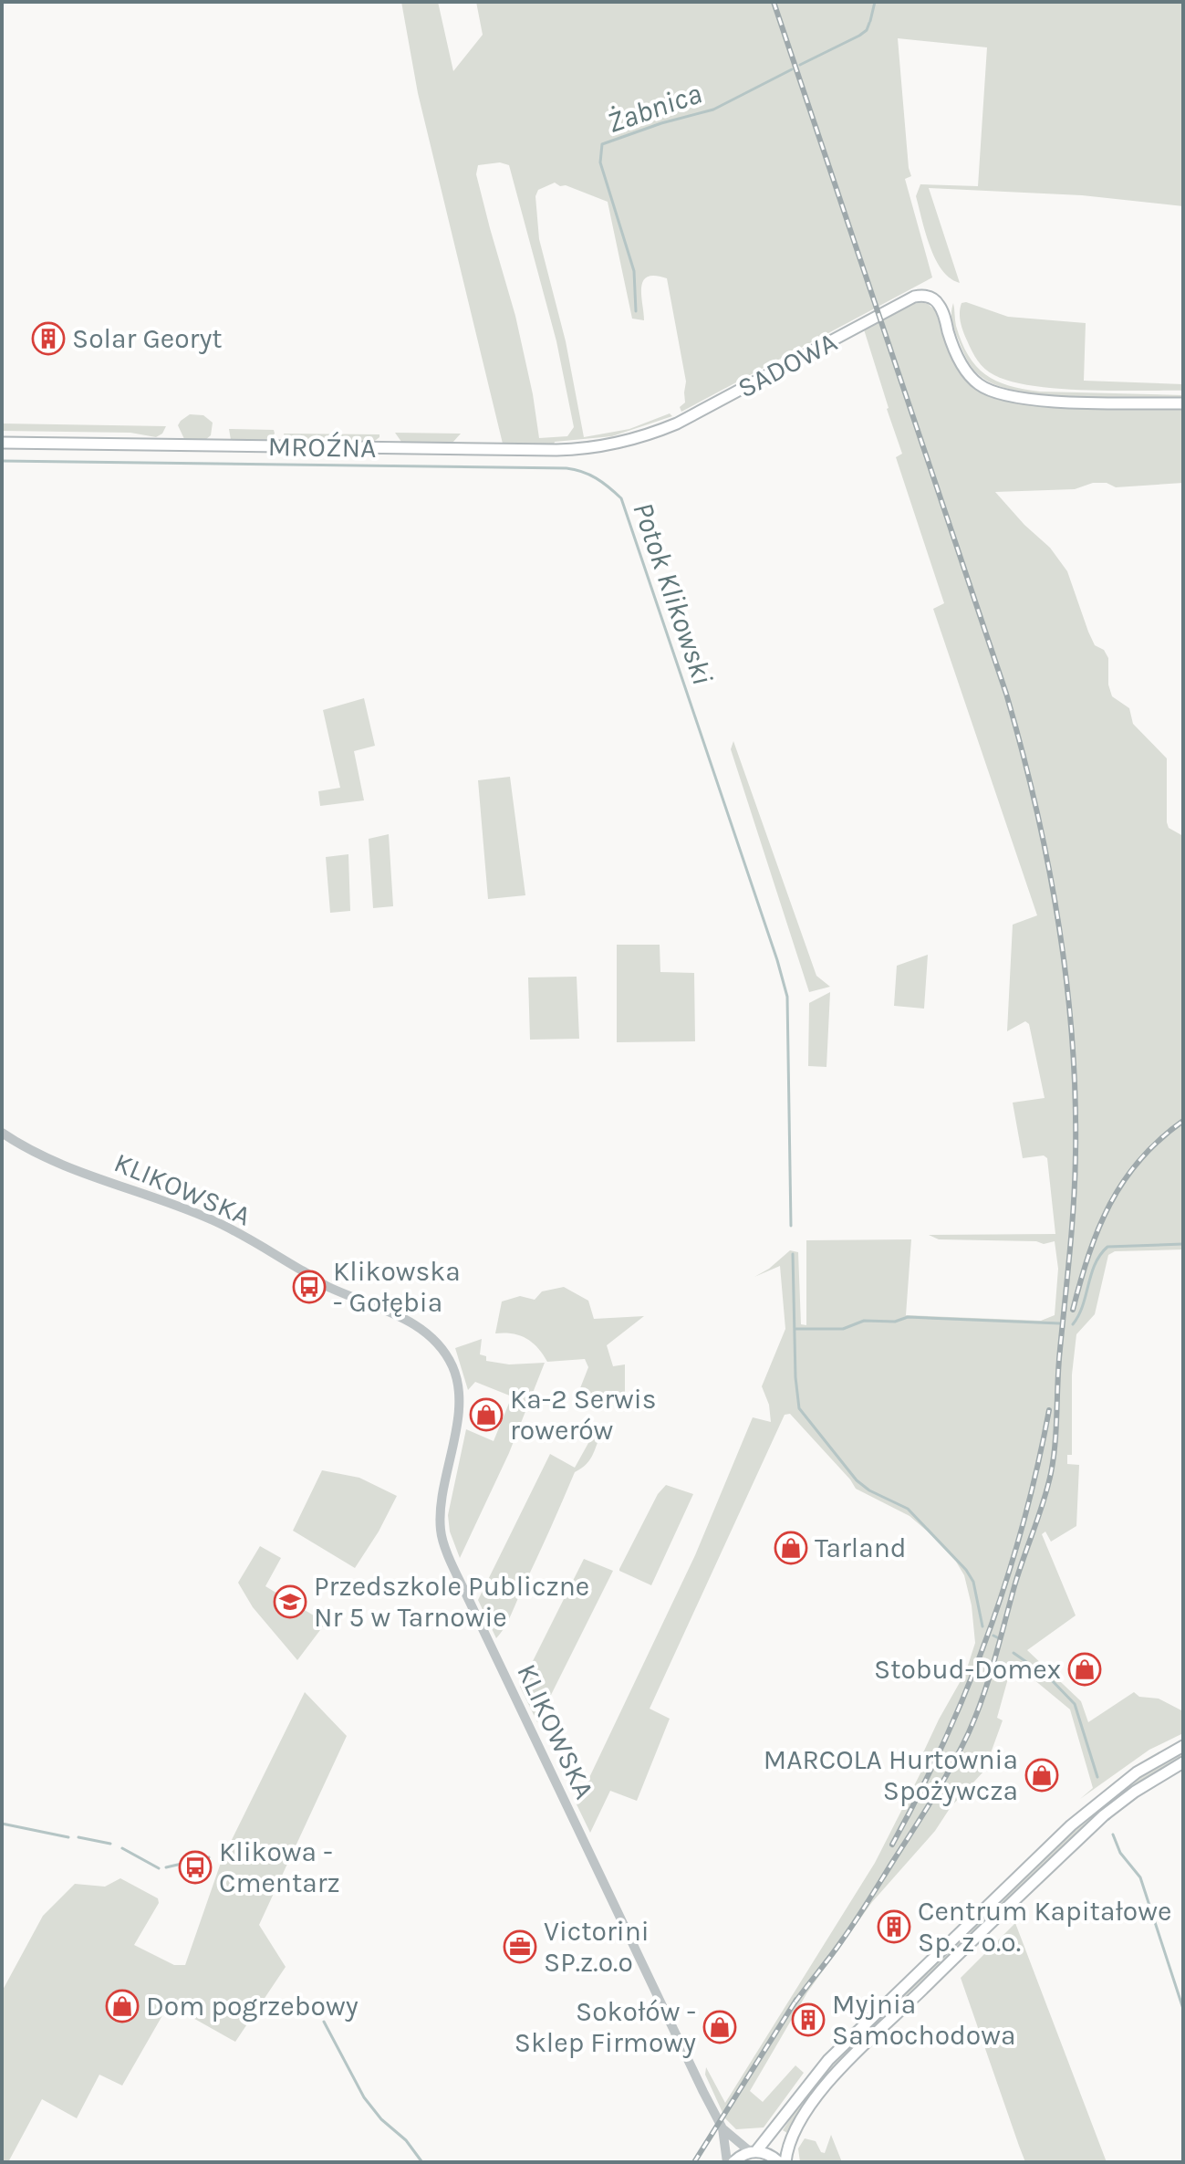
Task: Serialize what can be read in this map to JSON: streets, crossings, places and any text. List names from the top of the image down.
{
  "streets": {
    "main road": ["SADOWA", "MROŹNA"],
    "street": ["KLIKOWSKA"]
  },
  "crossings": [
    ["SADOWA", "MROŹNA"]
  ],
  "water": ["Żabnica", "Potok Klikowski"],
  "places": {
    "building": ["Solar Georyt", "Centrum Kapitałowe Sp. z o.o.", "Myjnia Samochodowa"],
    "bus stop": ["Klikowska - Gołębia", "Klikowa - Cmentarz"],
    "shop": [
      "Ka-2 Serwis rowerów",
      "Tarland",
      "Stobud-Domex",
      "MARCOLA Hurtownia Spożywcza",
      "Dom pogrzebowy",
      "Sokołów - Sklep Firmowy"
    ],
    "school or university": ["Przedszkole Publiczne Nr 5 w Tarnowie"],
    "office": ["Victorini SP.z.o.o"]
  }
}
